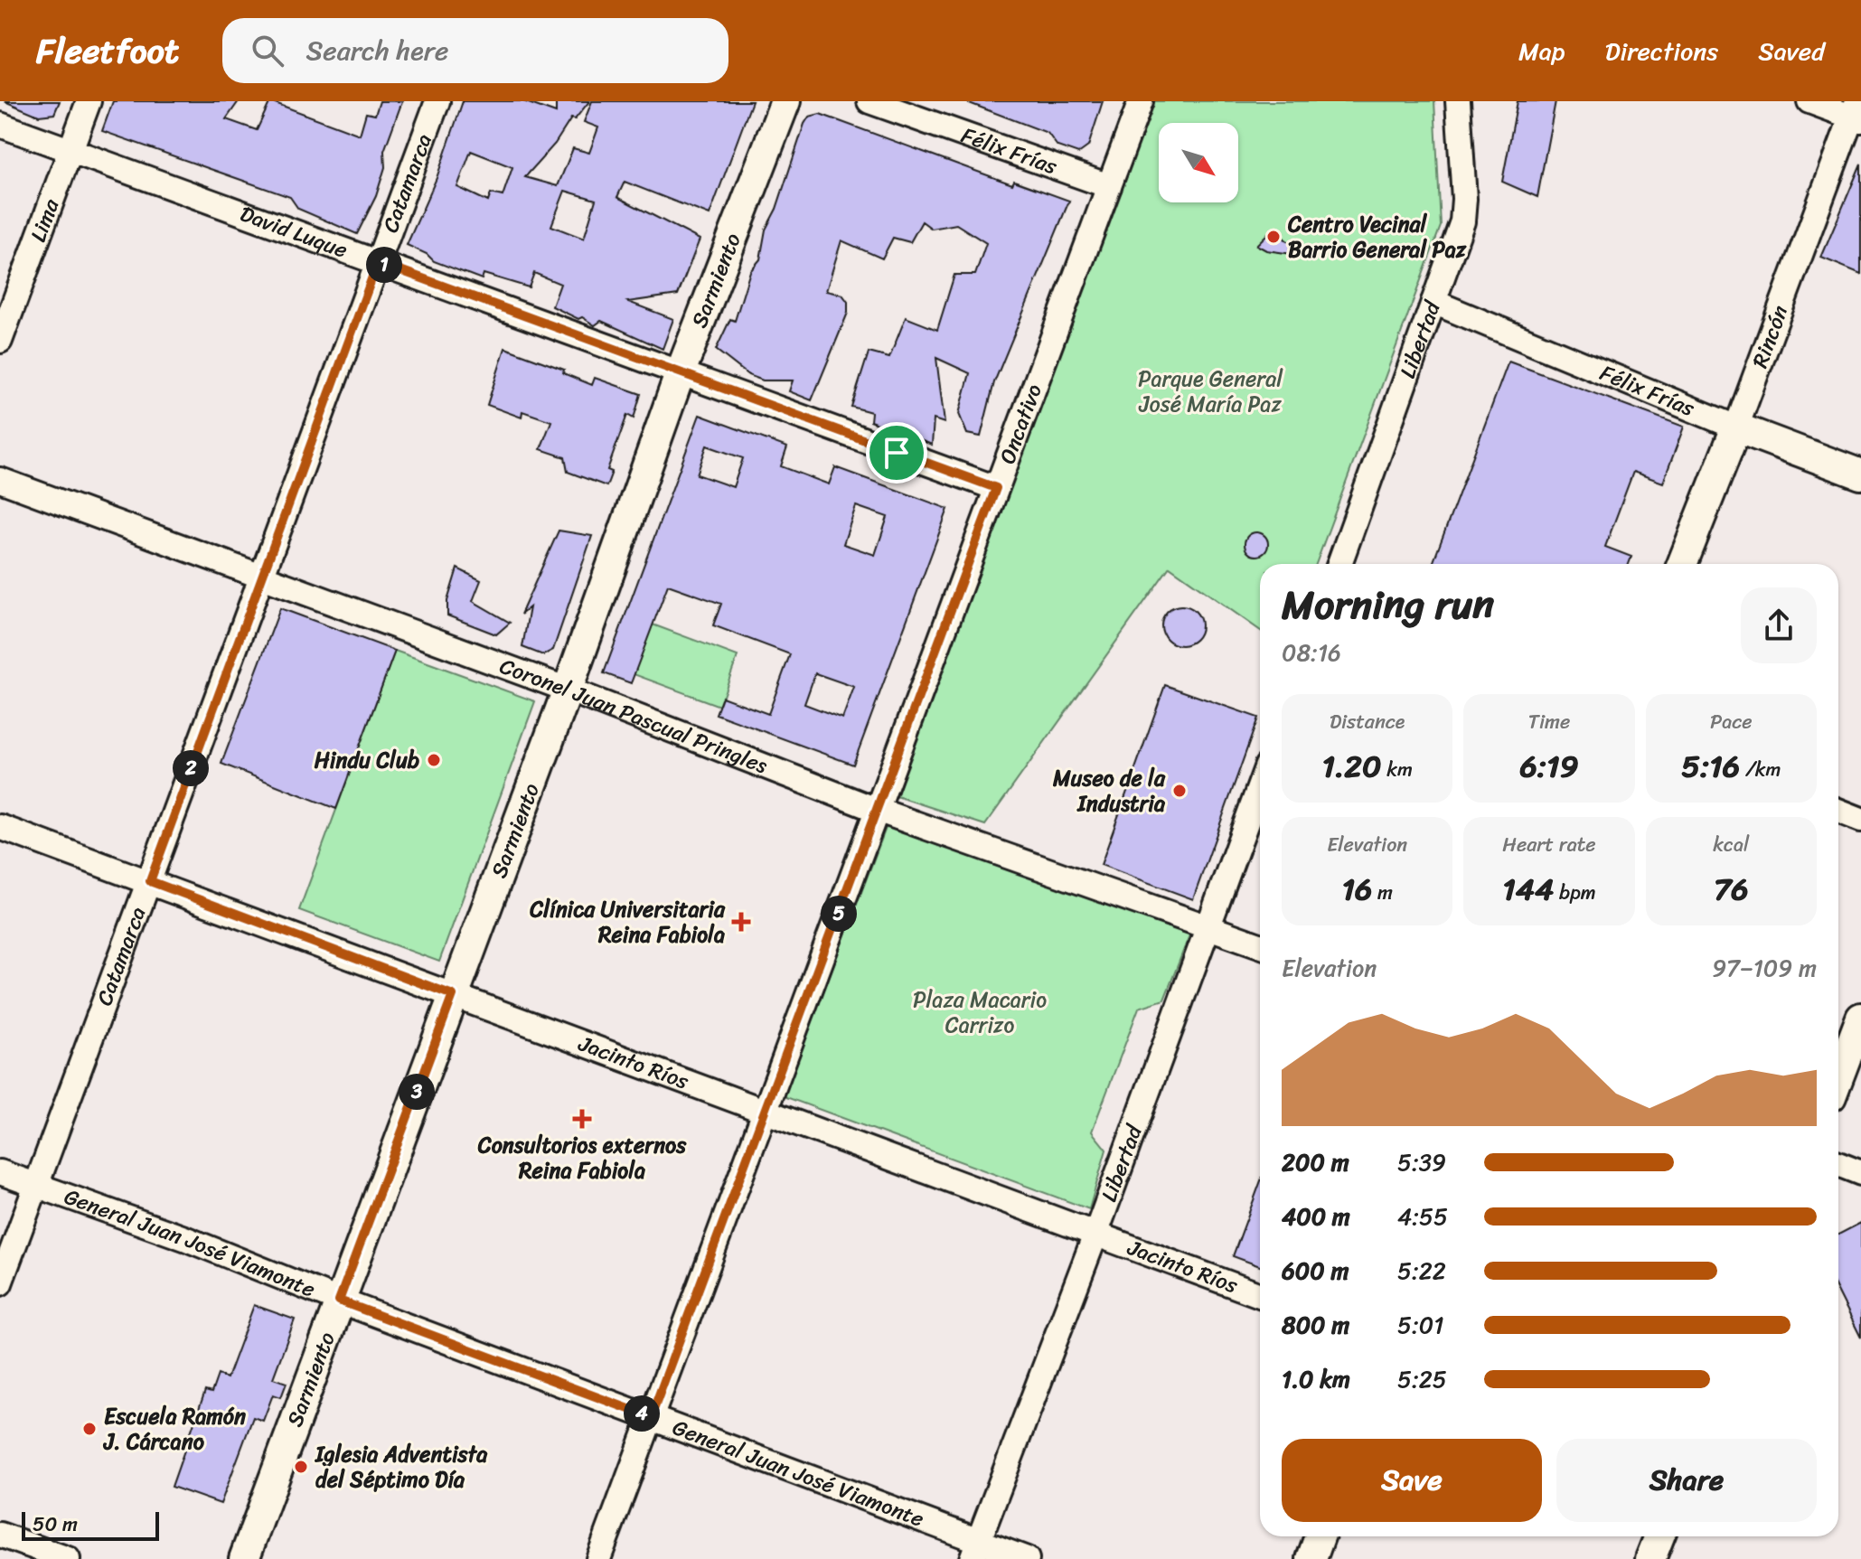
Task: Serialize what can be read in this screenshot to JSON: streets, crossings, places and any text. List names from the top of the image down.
{
  "streets": {
    "main road": ["Félix Frías", "Sarmiento", "Rincón"],
    "street": [
      "Catamarca",
      "Lima",
      "David Luque",
      "Libertad",
      "Oncativo",
      "Coronel Juan Pascual Pringles",
      "Jacinto Ríos",
      "General Juan José Viamonte"
    ]
  },
  "crossings": [
    ["Félix Frías", "Rincón"],
    ["Félix Frías", "Libertad"],
    ["Félix Frías", "Oncativo"],
    ["Catamarca", "David Luque"],
    ["Catamarca", "Coronel Juan Pascual Pringles"],
    ["Catamarca", "Jacinto Ríos"],
    ["Catamarca", "General Juan José Viamonte"],
    ["Lima", "David Luque"],
    ["David Luque", "Sarmiento"],
    ["David Luque", "Oncativo"],
    ["Sarmiento", "Coronel Juan Pascual Pringles"],
    ["Sarmiento", "Jacinto Ríos"],
    ["Sarmiento", "General Juan José Viamonte"],
    ["Libertad", "Coronel Juan Pascual Pringles"],
    ["Libertad", "Jacinto Ríos"],
    ["Libertad", "General Juan José Viamonte"],
    ["Oncativo", "Coronel Juan Pascual Pringles"],
    ["Oncativo", "Jacinto Ríos"],
    ["Oncativo", "General Juan José Viamonte"]
  ],
  "parks": ["Parque General José María Paz", "Plaza Macario Carrizo"],
  "places": {
    "other": [
      "Centro Vecinal Barrio General Paz",
      "Hindu Club",
      "Museo de la Industria",
      "Escuela Ramón J. Cárcano",
      "Iglesia Adventista del Séptimo Día"
    ],
    "health": ["Clínica Universitaria Reina Fabiola", "Consultorios externos Reina Fabiola"]
  },
  "scale_bar": "50 m",
  "north": "bottom right",
  "page": {
    "header": "Fleetfoot",
    "search": "Search here",
    "nav": ["Map", "Directions", "Saved"],
    "pins": [
      "1",
      "2",
      "5",
      "3",
      "4"
    ],
    "heading": ["Morning run", "08:16"],
    "stats": [
      ["Distance", "1.20 km"],
      ["Time", "6:19"],
      ["Pace", "5:16 /km"],
      ["Elevation", "16 m"],
      ["Heart rate", "144 bpm"],
      ["kcal", "76"]
    ],
    "chart": ["Elevation", "97–109 m"],
    "list": [
      {
        "name": "200 m",
        "note": "5:39"
      },
      {
        "name": "400 m",
        "note": "4:55"
      },
      {
        "name": "600 m",
        "note": "5:22"
      },
      {
        "name": "800 m",
        "note": "5:01"
      },
      {
        "name": "1.0 km",
        "note": "5:25"
      }
    ],
    "buttons": ["Save", "Share"],
    "scale": "50 m"
  }
}
